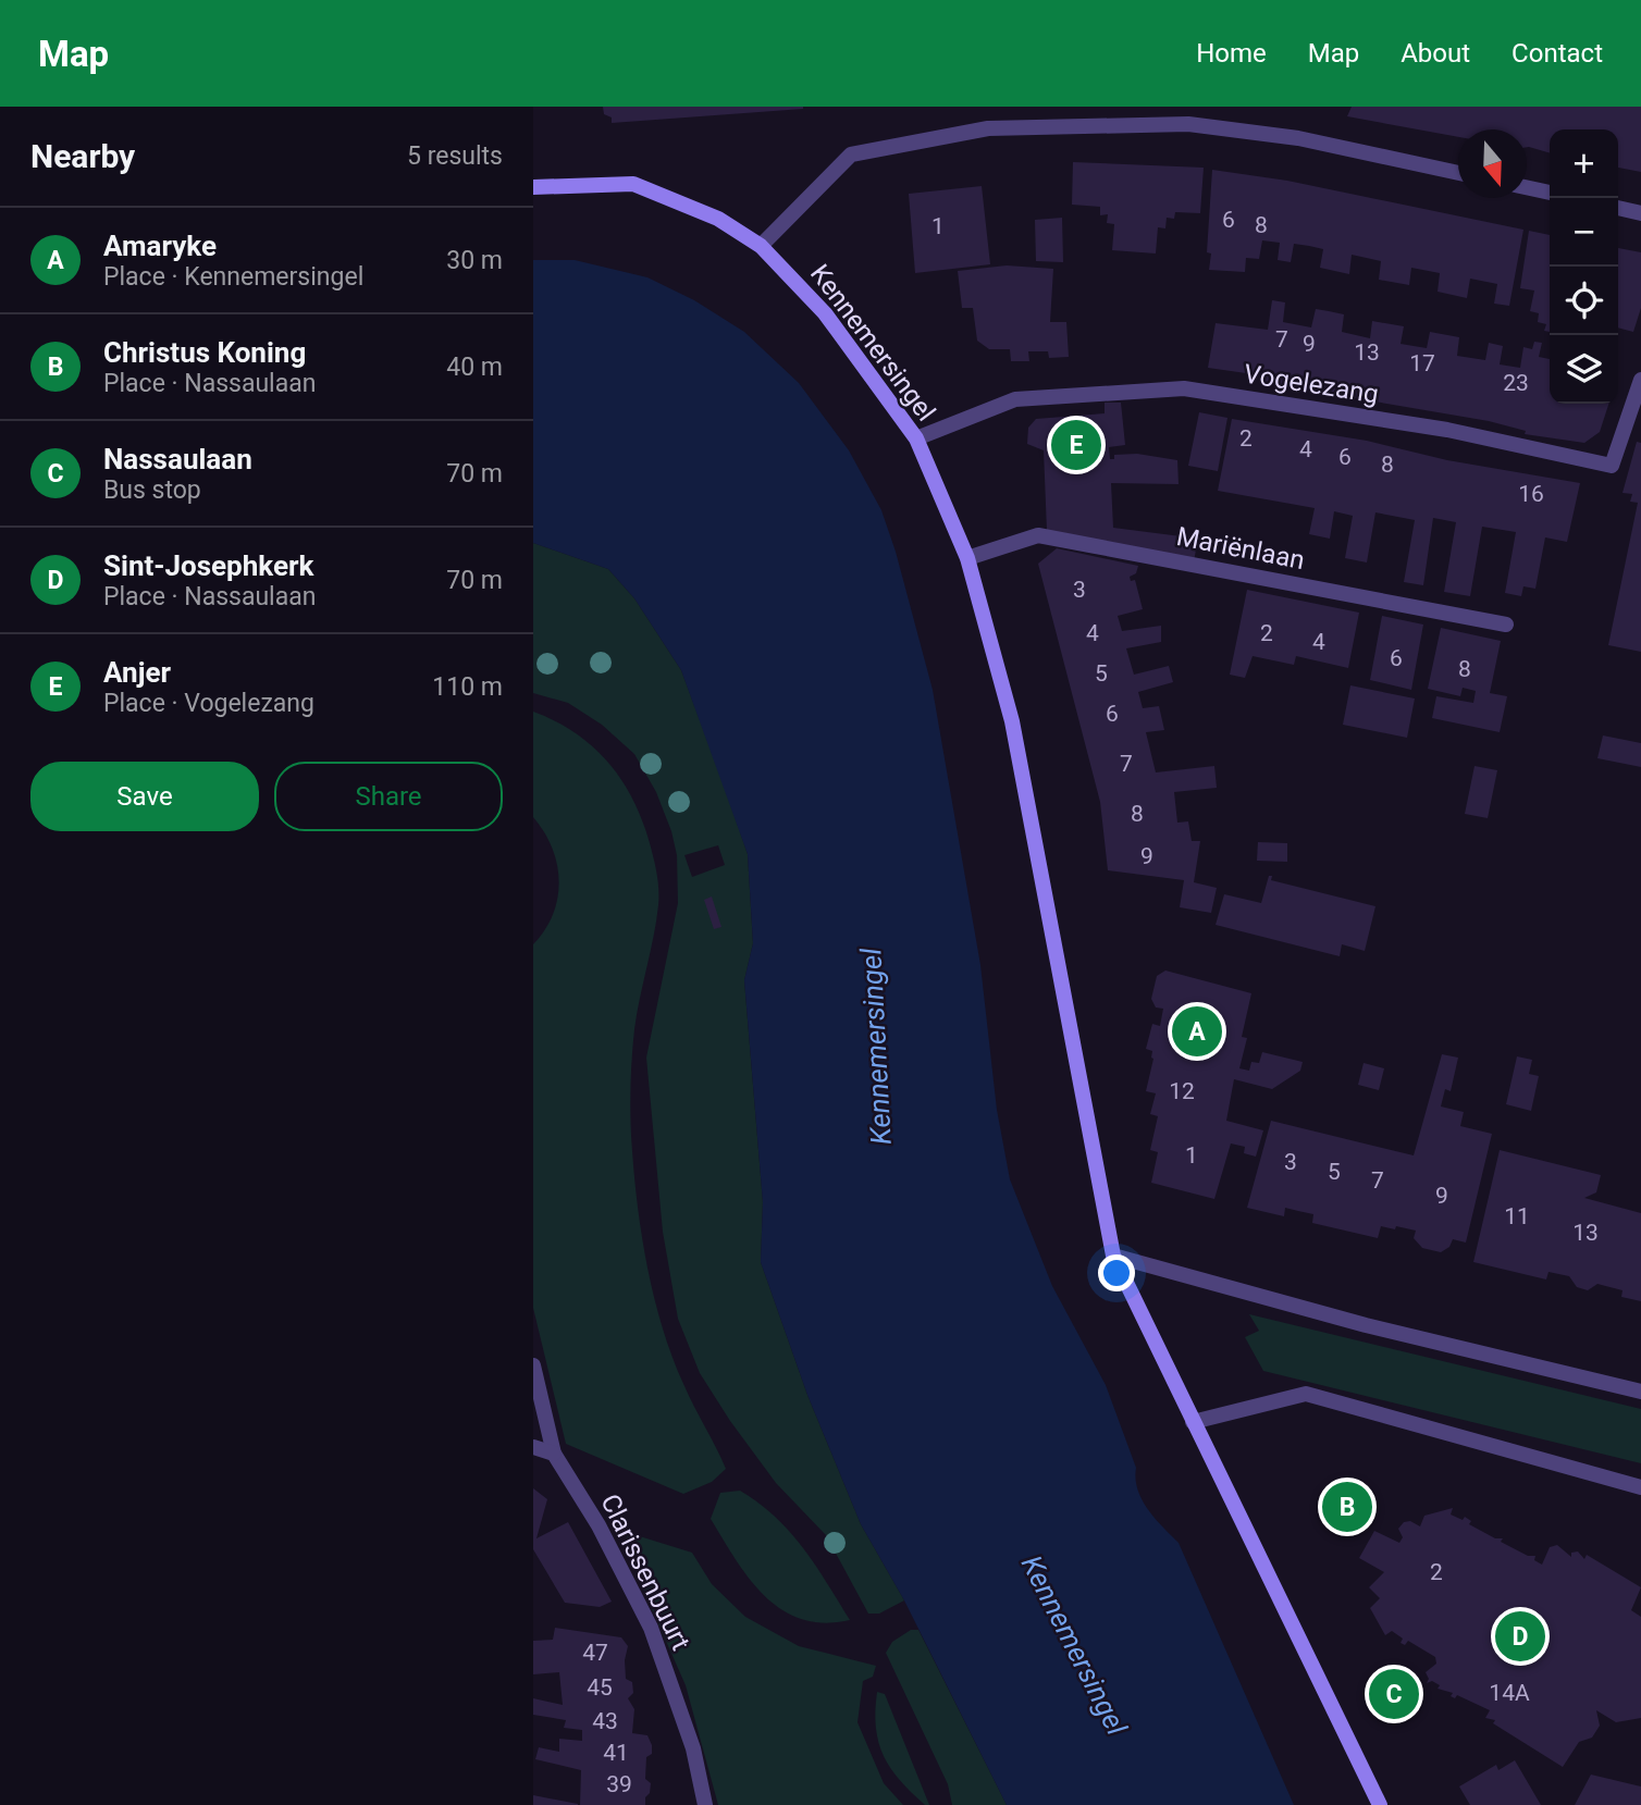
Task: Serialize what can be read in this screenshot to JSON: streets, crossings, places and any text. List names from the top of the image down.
{
  "streets": {
    "main road": ["Kennemersingel"],
    "street": ["Vogelezang", "Mariënlaan", "Clarissenbuurt"]
  },
  "crossings": [
    ["Kennemersingel", "Vogelezang"],
    ["Kennemersingel", "Mariënlaan"]
  ],
  "water": ["Kennemersingel"],
  "house_numbers": [
    "6",
    "8",
    "1",
    "7",
    "9",
    "13",
    "17",
    "23",
    "2",
    "4",
    "6",
    "8",
    "16",
    "3",
    "4",
    "2",
    "4",
    "6",
    "8",
    "5",
    "6",
    "7",
    "8",
    "9",
    "12",
    "1",
    "3",
    "5",
    "7",
    "9",
    "11",
    "13",
    "2",
    "47",
    "45",
    "14A",
    "43",
    "41",
    "39"
  ],
  "north": "bottom",
  "page": {
    "header": "Map",
    "nav": [
      "Home",
      "Map",
      "About",
      "Contact"
    ],
    "heading": ["Nearby", "5 results"],
    "map_buttons": ["+", "−"],
    "list": [
      {
        "mark": "A",
        "name": "Amaryke",
        "note": "Place · Kennemersingel",
        "value": "30 m"
      },
      {
        "mark": "B",
        "name": "Christus Koning",
        "note": "Place · Nassaulaan",
        "value": "40 m"
      },
      {
        "mark": "C",
        "name": "Nassaulaan",
        "note": "Bus stop",
        "value": "70 m"
      },
      {
        "mark": "D",
        "name": "Sint-Josephkerk",
        "note": "Place · Nassaulaan",
        "value": "70 m"
      },
      {
        "mark": "E",
        "name": "Anjer",
        "note": "Place · Vogelezang",
        "value": "110 m"
      }
    ],
    "pins": [
      "E",
      "A",
      "B",
      "D",
      "C"
    ],
    "buttons": ["Save", "Share"]
  }
}
